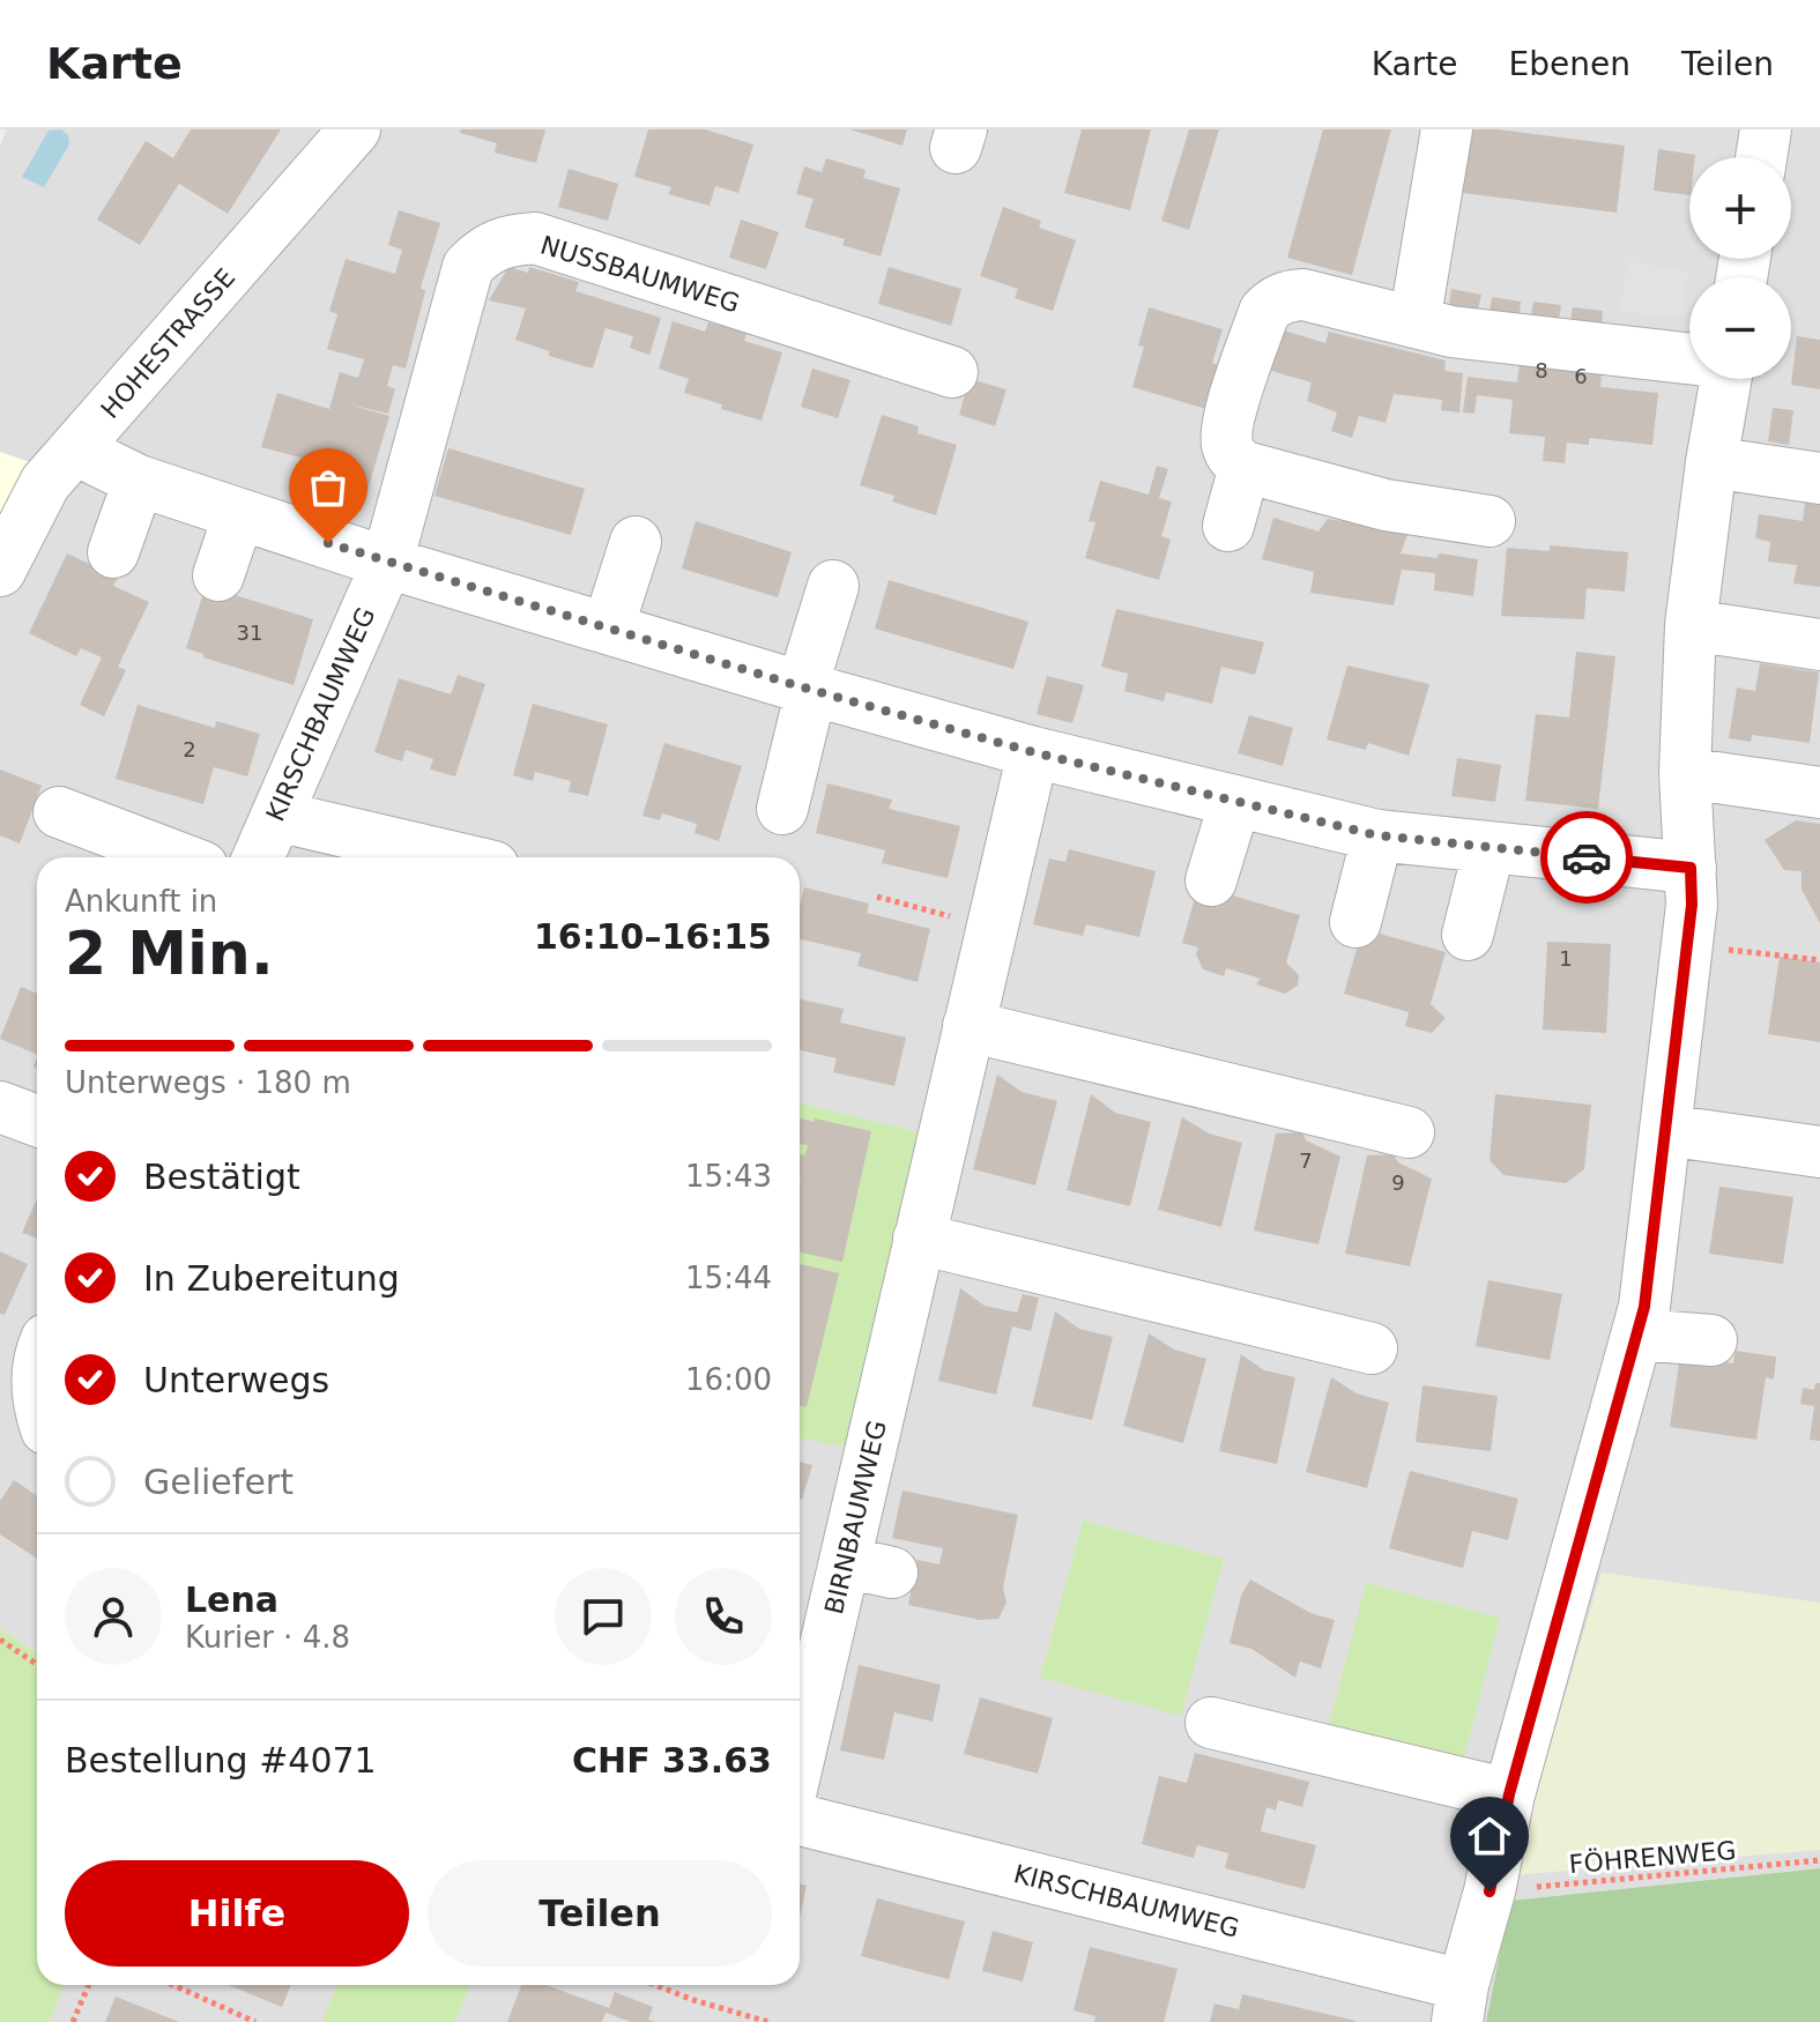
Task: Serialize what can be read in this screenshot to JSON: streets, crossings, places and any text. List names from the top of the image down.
{
  "streets": {
    "street": [
      "NUSSBAUMWEG",
      "HOHESTRASSE",
      "KIRSCHBAUMWEG",
      "BIRNBAUMWEG"
    ],
    "path": ["FÖHRENWEG"]
  },
  "crossings": [
    ["NUSSBAUMWEG", "KIRSCHBAUMWEG"]
  ],
  "house_numbers": [
    "8",
    "6",
    "31",
    "2",
    "1",
    "7",
    "9"
  ],
  "page": {
    "header": "Karte",
    "nav": ["Karte", "Ebenen", "Teilen"],
    "map_buttons": ["+", "−"],
    "heading": ["2 Min.", "Ankunft in", "16:10–16:15"],
    "panel": [
      "Lena",
      "Kurier · 4.8",
      "Bestellung #4071",
      "CHF 33.63"
    ],
    "bar": "Unterwegs · 180 m",
    "list": [
      ["Bestätigt", "15:43"],
      ["In Zubereitung", "15:44"],
      ["Unterwegs", "16:00"],
      "Geliefert"
    ],
    "buttons": ["Hilfe", "Teilen"]
  }
}
